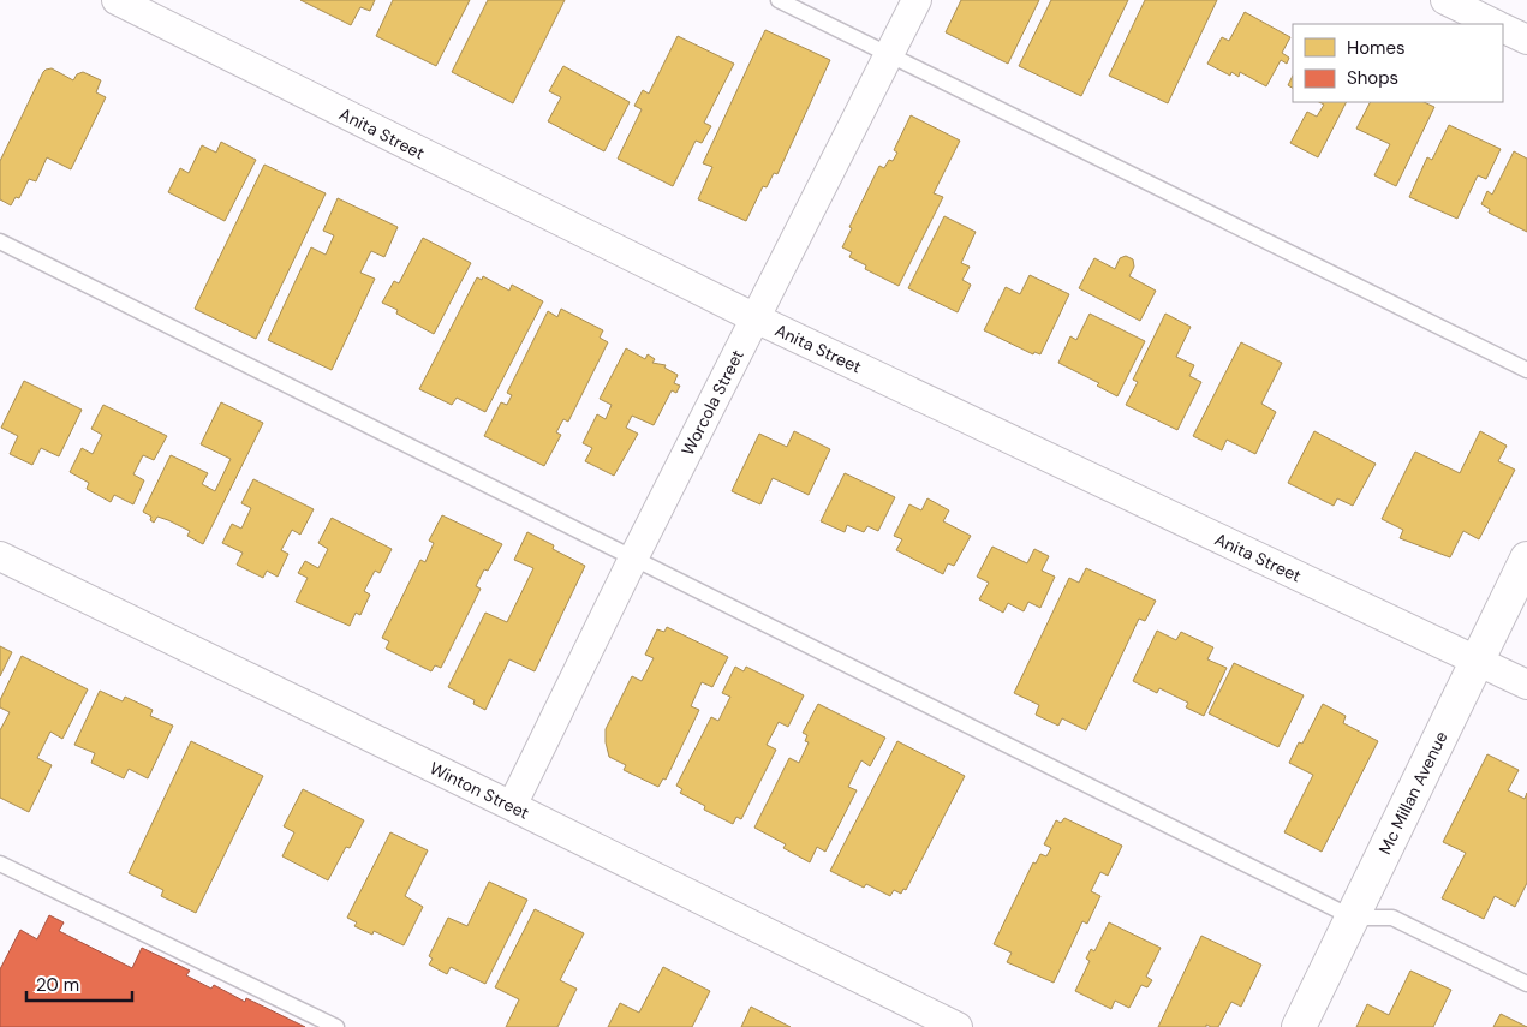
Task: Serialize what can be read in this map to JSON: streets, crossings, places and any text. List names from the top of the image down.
{
  "streets": {
    "street": [
      "Anita Street",
      "Worcola Street",
      "Winton Street",
      "Mc Millan Avenue"
    ]
  },
  "crossings": [
    ["Anita Street", "Worcola Street"],
    ["Anita Street", "Mc Millan Avenue"],
    ["Worcola Street", "Winton Street"]
  ],
  "legend": ["Homes", "Shops"],
  "scale_bar": "20 m"
}
